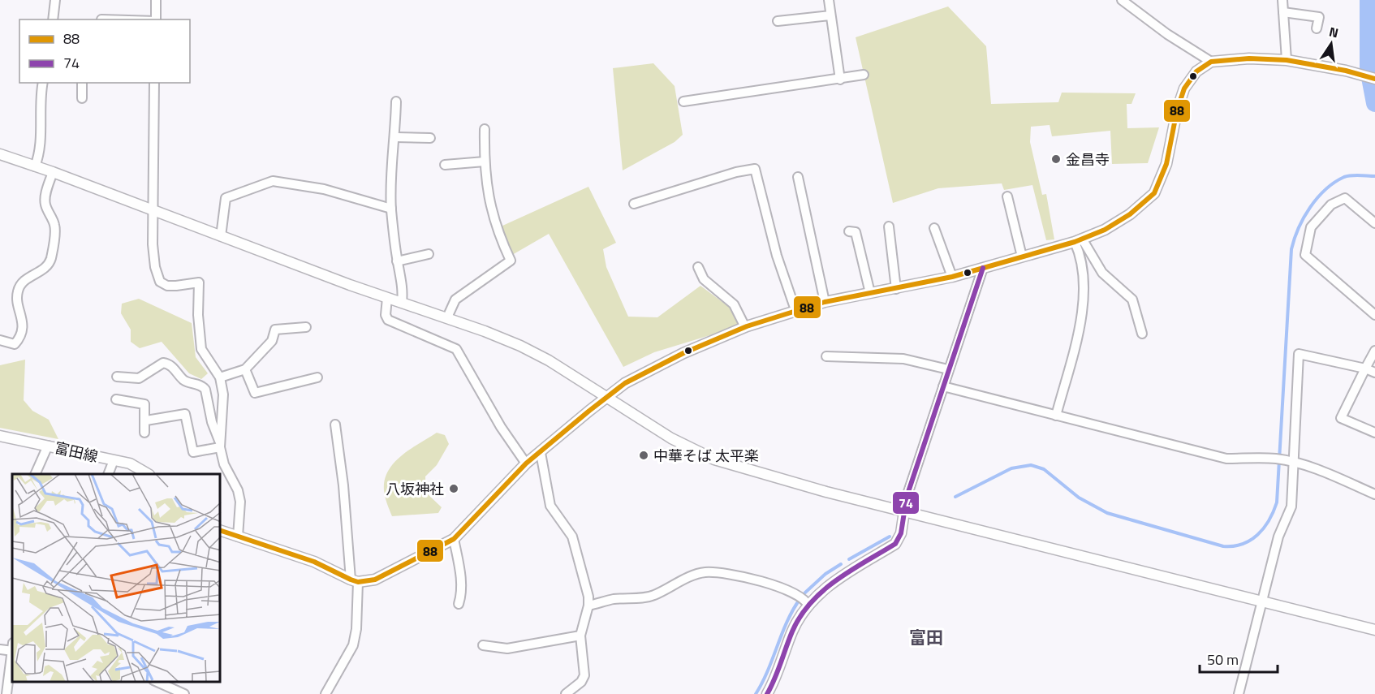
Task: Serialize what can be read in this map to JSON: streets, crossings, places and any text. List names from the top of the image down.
{
  "streets": {
    "street": ["富田線"]
  },
  "districts": ["富田"],
  "places": ["金昌寺", "中華そば 太平楽", "八坂神社"],
  "lines": ["transit line 88", "transit line 74"],
  "legend": ["88", "74"],
  "scale_bar": "50 m",
  "north": "top"
}
